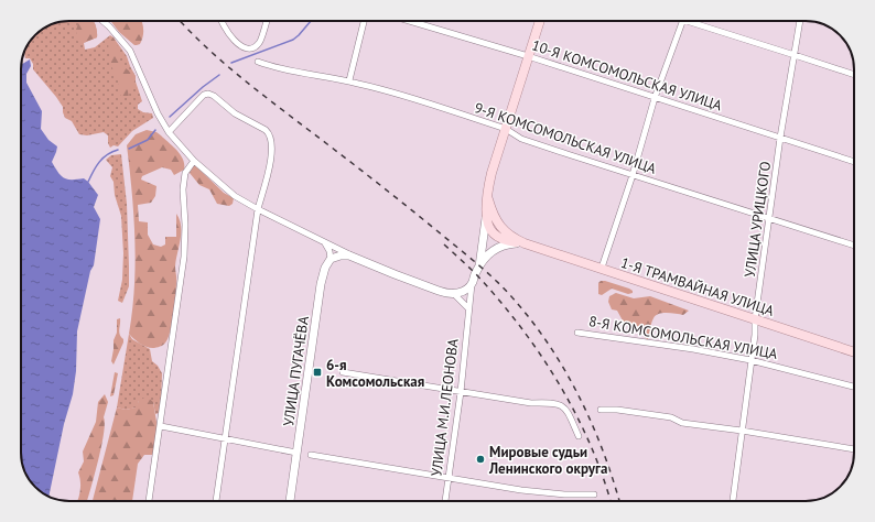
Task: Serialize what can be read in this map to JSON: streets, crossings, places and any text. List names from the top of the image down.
{
  "streets": {
    "main road": ["1-Я ТРАМВАЙНАЯ УЛИЦА", "УЛИЦА ПУГАЧЁВА", "УЛИЦА М.И.ЛЕОНОВА"],
    "street": [
      "10-Я КОМСОМОЛЬСКАЯ УЛИЦА",
      "9-Я КОМСОМОЛЬСКАЯ УЛИЦА",
      "УЛИЦА УРИЦКОГО",
      "8-Я КОМСОМОЛЬСКАЯ УЛИЦА"
    ]
  },
  "crossings": [
    ["10-Я КОМСОМОЛЬСКАЯ УЛИЦА", "УЛИЦА УРИЦКОГО"],
    ["9-Я КОМСОМОЛЬСКАЯ УЛИЦА", "УЛИЦА УРИЦКОГО"],
    ["УЛИЦА УРИЦКОГО", "1-Я ТРАМВАЙНАЯ УЛИЦА"],
    ["УЛИЦА УРИЦКОГО", "8-Я КОМСОМОЛЬСКАЯ УЛИЦА"]
  ],
  "places": {
    "transit": ["6-я Комсомольская"],
    "other": ["Мировые судьи Ленинского округа"]
  }
}
